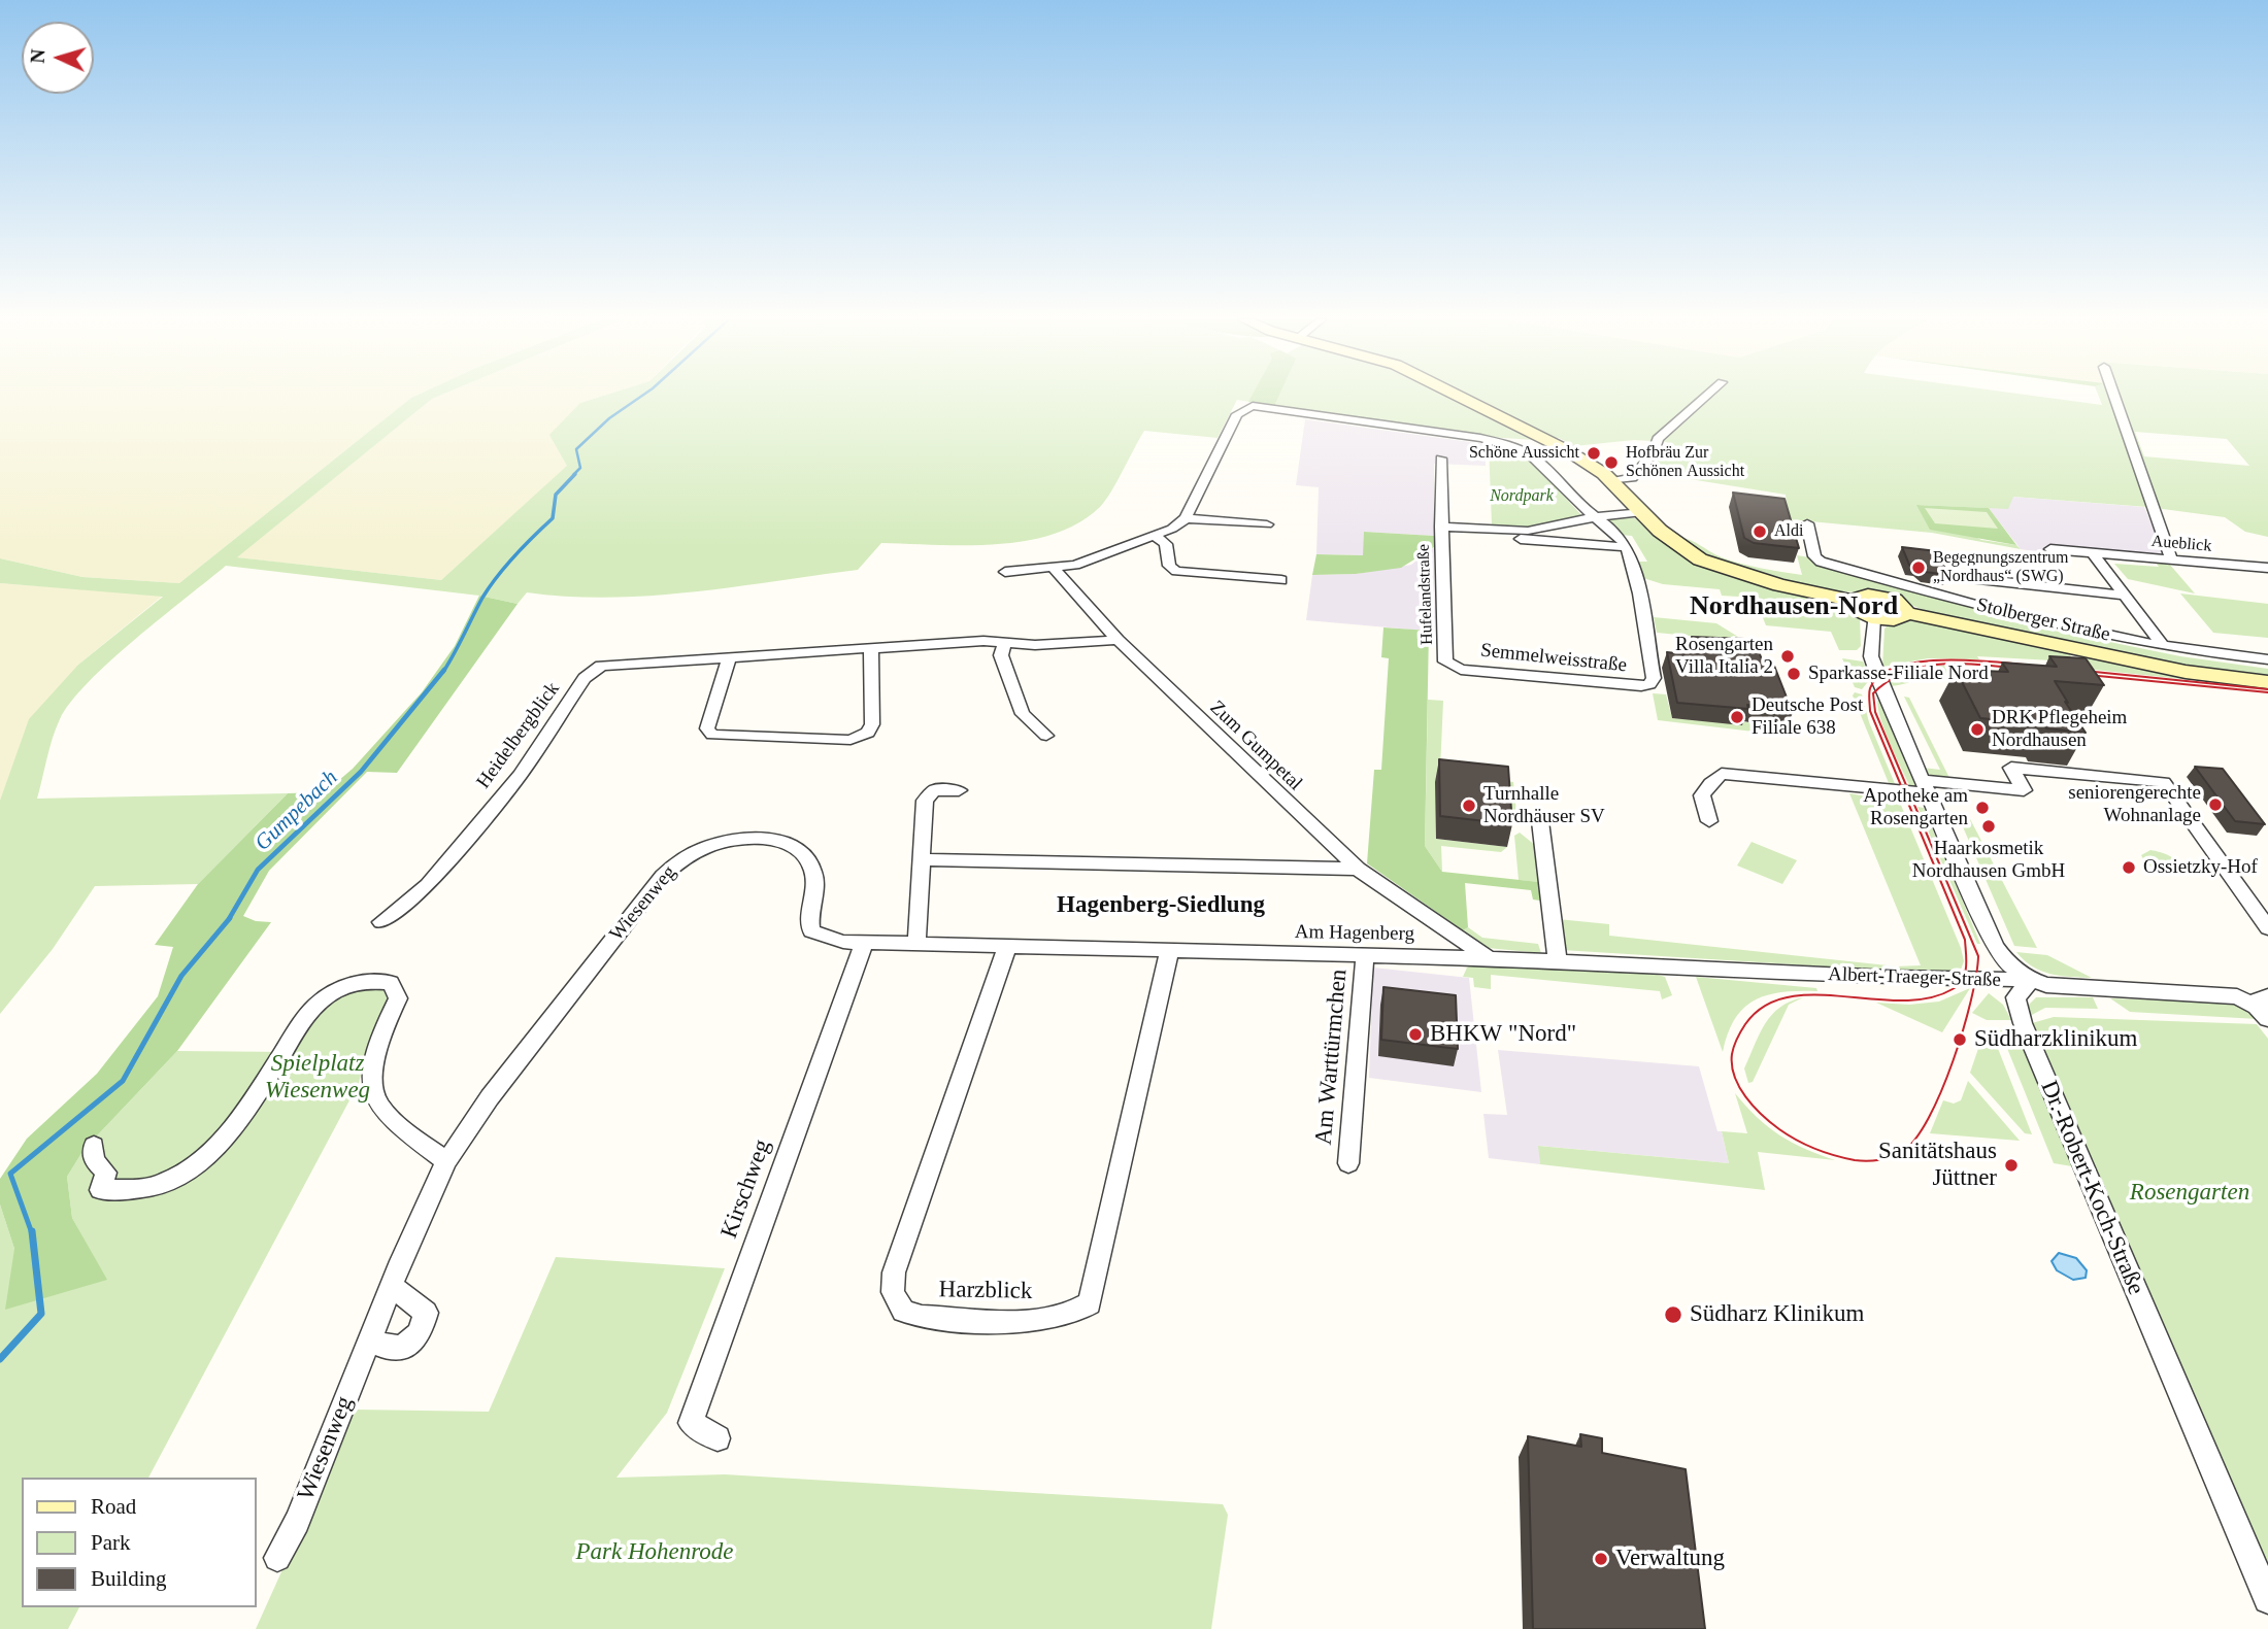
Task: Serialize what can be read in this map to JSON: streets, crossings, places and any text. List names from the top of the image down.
{
  "streets": {
    "main road": ["Stolberger Straße"],
    "street": [
      "Aueblick",
      "Hufelandstraße",
      "Semmelweisstraße",
      "Heidelbergblick",
      "Zum Gumpetal",
      "Wiesenweg",
      "Am Hagenberg",
      "Albert-Traeger-Straße",
      "Am Warttürmchen",
      "Dr.-Robert-Koch-Straße",
      "Kirschweg",
      "Harzblick"
    ]
  },
  "crossings": [
    ["Hufelandstraße", "Semmelweisstraße"],
    ["Heidelbergblick", "Zum Gumpetal"],
    ["Zum Gumpetal", "Am Hagenberg"],
    ["Zum Gumpetal", "Albert-Traeger-Straße"],
    ["Wiesenweg", "Am Hagenberg"],
    ["Wiesenweg", "Kirschweg"],
    ["Am Hagenberg", "Albert-Traeger-Straße"],
    ["Am Hagenberg", "Am Warttürmchen"],
    ["Am Hagenberg", "Kirschweg"],
    ["Am Hagenberg", "Harzblick"],
    ["Albert-Traeger-Straße", "Dr.-Robert-Koch-Straße"]
  ],
  "districts": ["Nordhausen-Nord", "Hagenberg-Siedlung"],
  "water": ["Gumpebach"],
  "parks": [
    "Nordpark",
    "Spielplatz Wiesenweg",
    "Rosengarten",
    "Park Hohenrode"
  ],
  "places": [
    "Schöne Aussicht",
    "Hofbräu Zur Schönen Aussicht",
    "Aldi",
    "Begegnungszentrum „Nordhaus“ (SWG)",
    "Rosengarten Villa Italia 2",
    "Sparkasse-Filiale Nord",
    "Deutsche Post Filiale 638",
    "DRK Pflegeheim Nordhausen",
    "seniorengerechte Wohnanlage",
    "Turnhalle Nordhäuser SV",
    "Apotheke am Rosengarten",
    "Haarkosmetik Nordhausen GmbH",
    "Ossietzky-Hof",
    "BHKW \"Nord\"",
    "Südharzklinikum",
    "Sanitätshaus Jüttner",
    "Südharz Klinikum",
    "Verwaltung"
  ],
  "legend": ["Road", "Park", "Building"],
  "north": "left"
}
